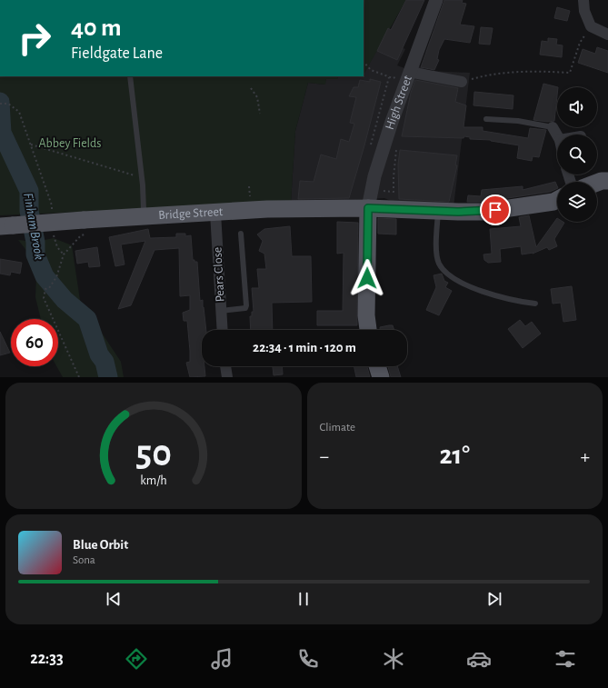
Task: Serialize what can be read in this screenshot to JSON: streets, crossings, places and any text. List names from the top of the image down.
{
  "streets": {
    "main road": ["Bridge Street"],
    "street": ["High Street", "Pears Close"]
  },
  "crossings": [
    ["High Street", "Bridge Street"],
    ["Bridge Street", "Pears Close"]
  ],
  "water": ["Finham Brook"],
  "parks": ["Abbey Fields"],
  "page": {
    "turn": ["40 m", "Fieldgate Lane"],
    "limit": "60",
    "trip": "22:34 · 1 min · 120 m",
    "tile": "Climate",
    "heat": ["−", "21°", "+"],
    "song": ["Blue Orbit", "Sona"],
    "tabs": "22:33",
    "gauge": ["50", "km/h"]
  }
}
